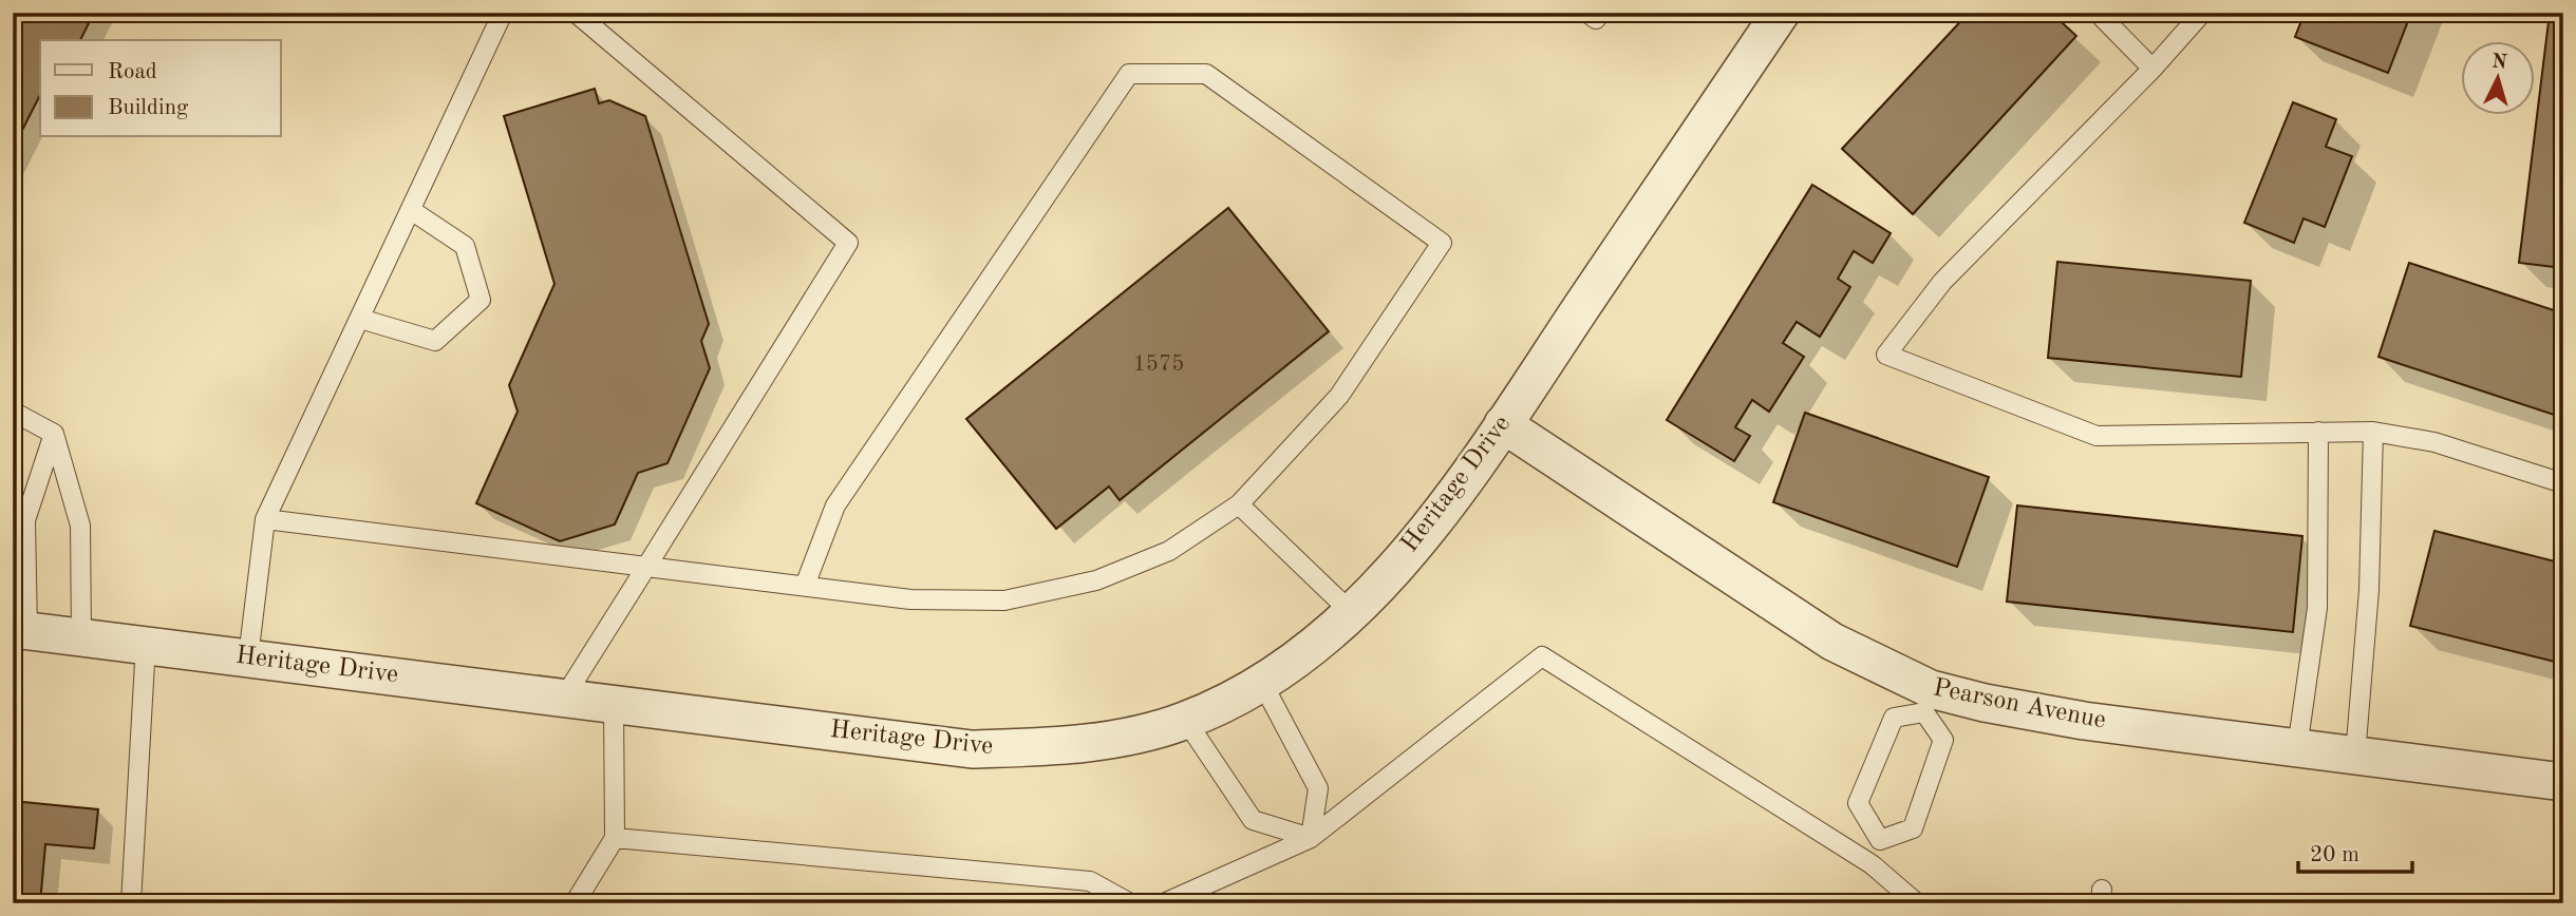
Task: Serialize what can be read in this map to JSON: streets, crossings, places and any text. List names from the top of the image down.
{
  "streets": {
    "street": ["Heritage Drive", "Pearson Avenue"]
  },
  "crossings": [
    ["Heritage Drive", "Pearson Avenue"]
  ],
  "house_numbers": ["1575"],
  "legend": ["Road", "Building"],
  "scale_bar": "20 m",
  "north": "top"
}
